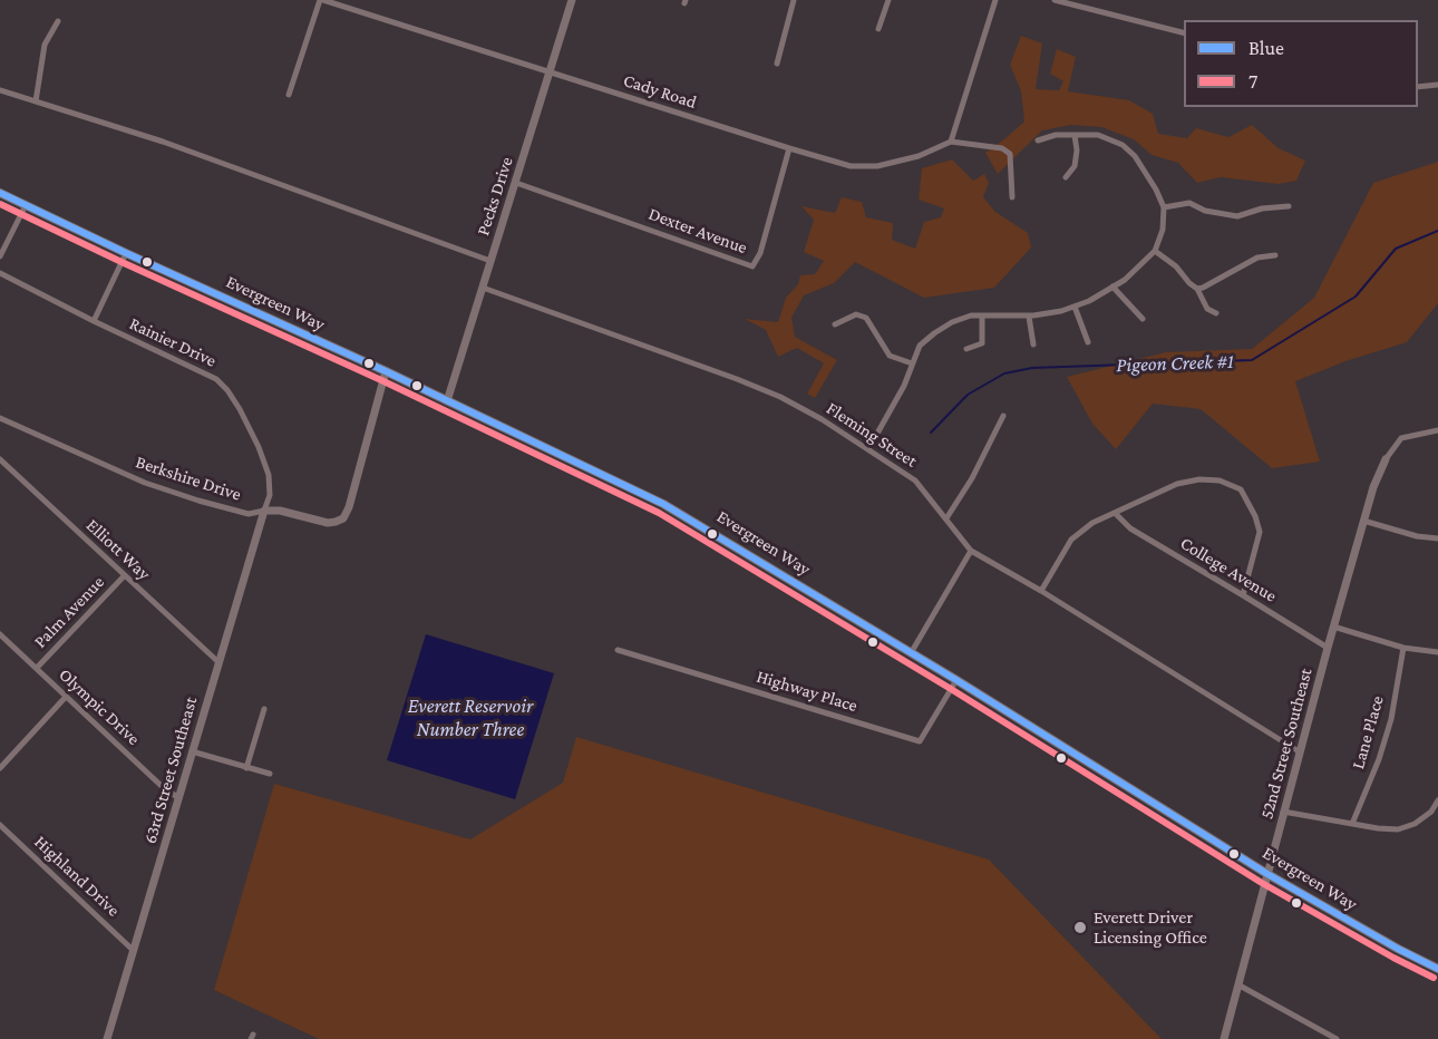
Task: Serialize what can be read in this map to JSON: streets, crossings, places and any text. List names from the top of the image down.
{
  "streets": {
    "main road": ["Evergreen Way"],
    "street": [
      "Cady Road",
      "Pecks Drive",
      "Dexter Avenue",
      "Rainier Drive",
      "Fleming Street",
      "Berkshire Drive",
      "Elliott Way",
      "College Avenue",
      "Palm Avenue",
      "Highway Place",
      "Olympic Drive",
      "Lane Place",
      "52nd Street Southeast",
      "63rd Street Southeast",
      "Highland Drive"
    ]
  },
  "crossings": [
    ["Cady Road", "Pecks Drive"],
    ["Cady Road", "Dexter Avenue"],
    ["Pecks Drive", "Dexter Avenue"],
    ["Pecks Drive", "Evergreen Way"],
    ["Pecks Drive", "Fleming Street"],
    ["Evergreen Way", "Berkshire Drive"],
    ["Evergreen Way", "Highway Place"],
    ["Evergreen Way", "52nd Street Southeast"],
    ["Rainier Drive", "Berkshire Drive"],
    ["Rainier Drive", "63rd Street Southeast"],
    ["Fleming Street", "52nd Street Southeast"],
    ["Berkshire Drive", "63rd Street Southeast"],
    ["Elliott Way", "Palm Avenue"],
    ["Elliott Way", "63rd Street Southeast"],
    ["College Avenue", "52nd Street Southeast"],
    ["Palm Avenue", "Olympic Drive"],
    ["Olympic Drive", "63rd Street Southeast"],
    ["63rd Street Southeast", "Highland Drive"]
  ],
  "water": ["Pigeon Creek #1", "Everett Reservoir Number Three"],
  "places": ["Everett Driver Licensing Office"],
  "lines": ["transit line Blue", "transit line 7"],
  "legend": ["Blue", "7"]
}
